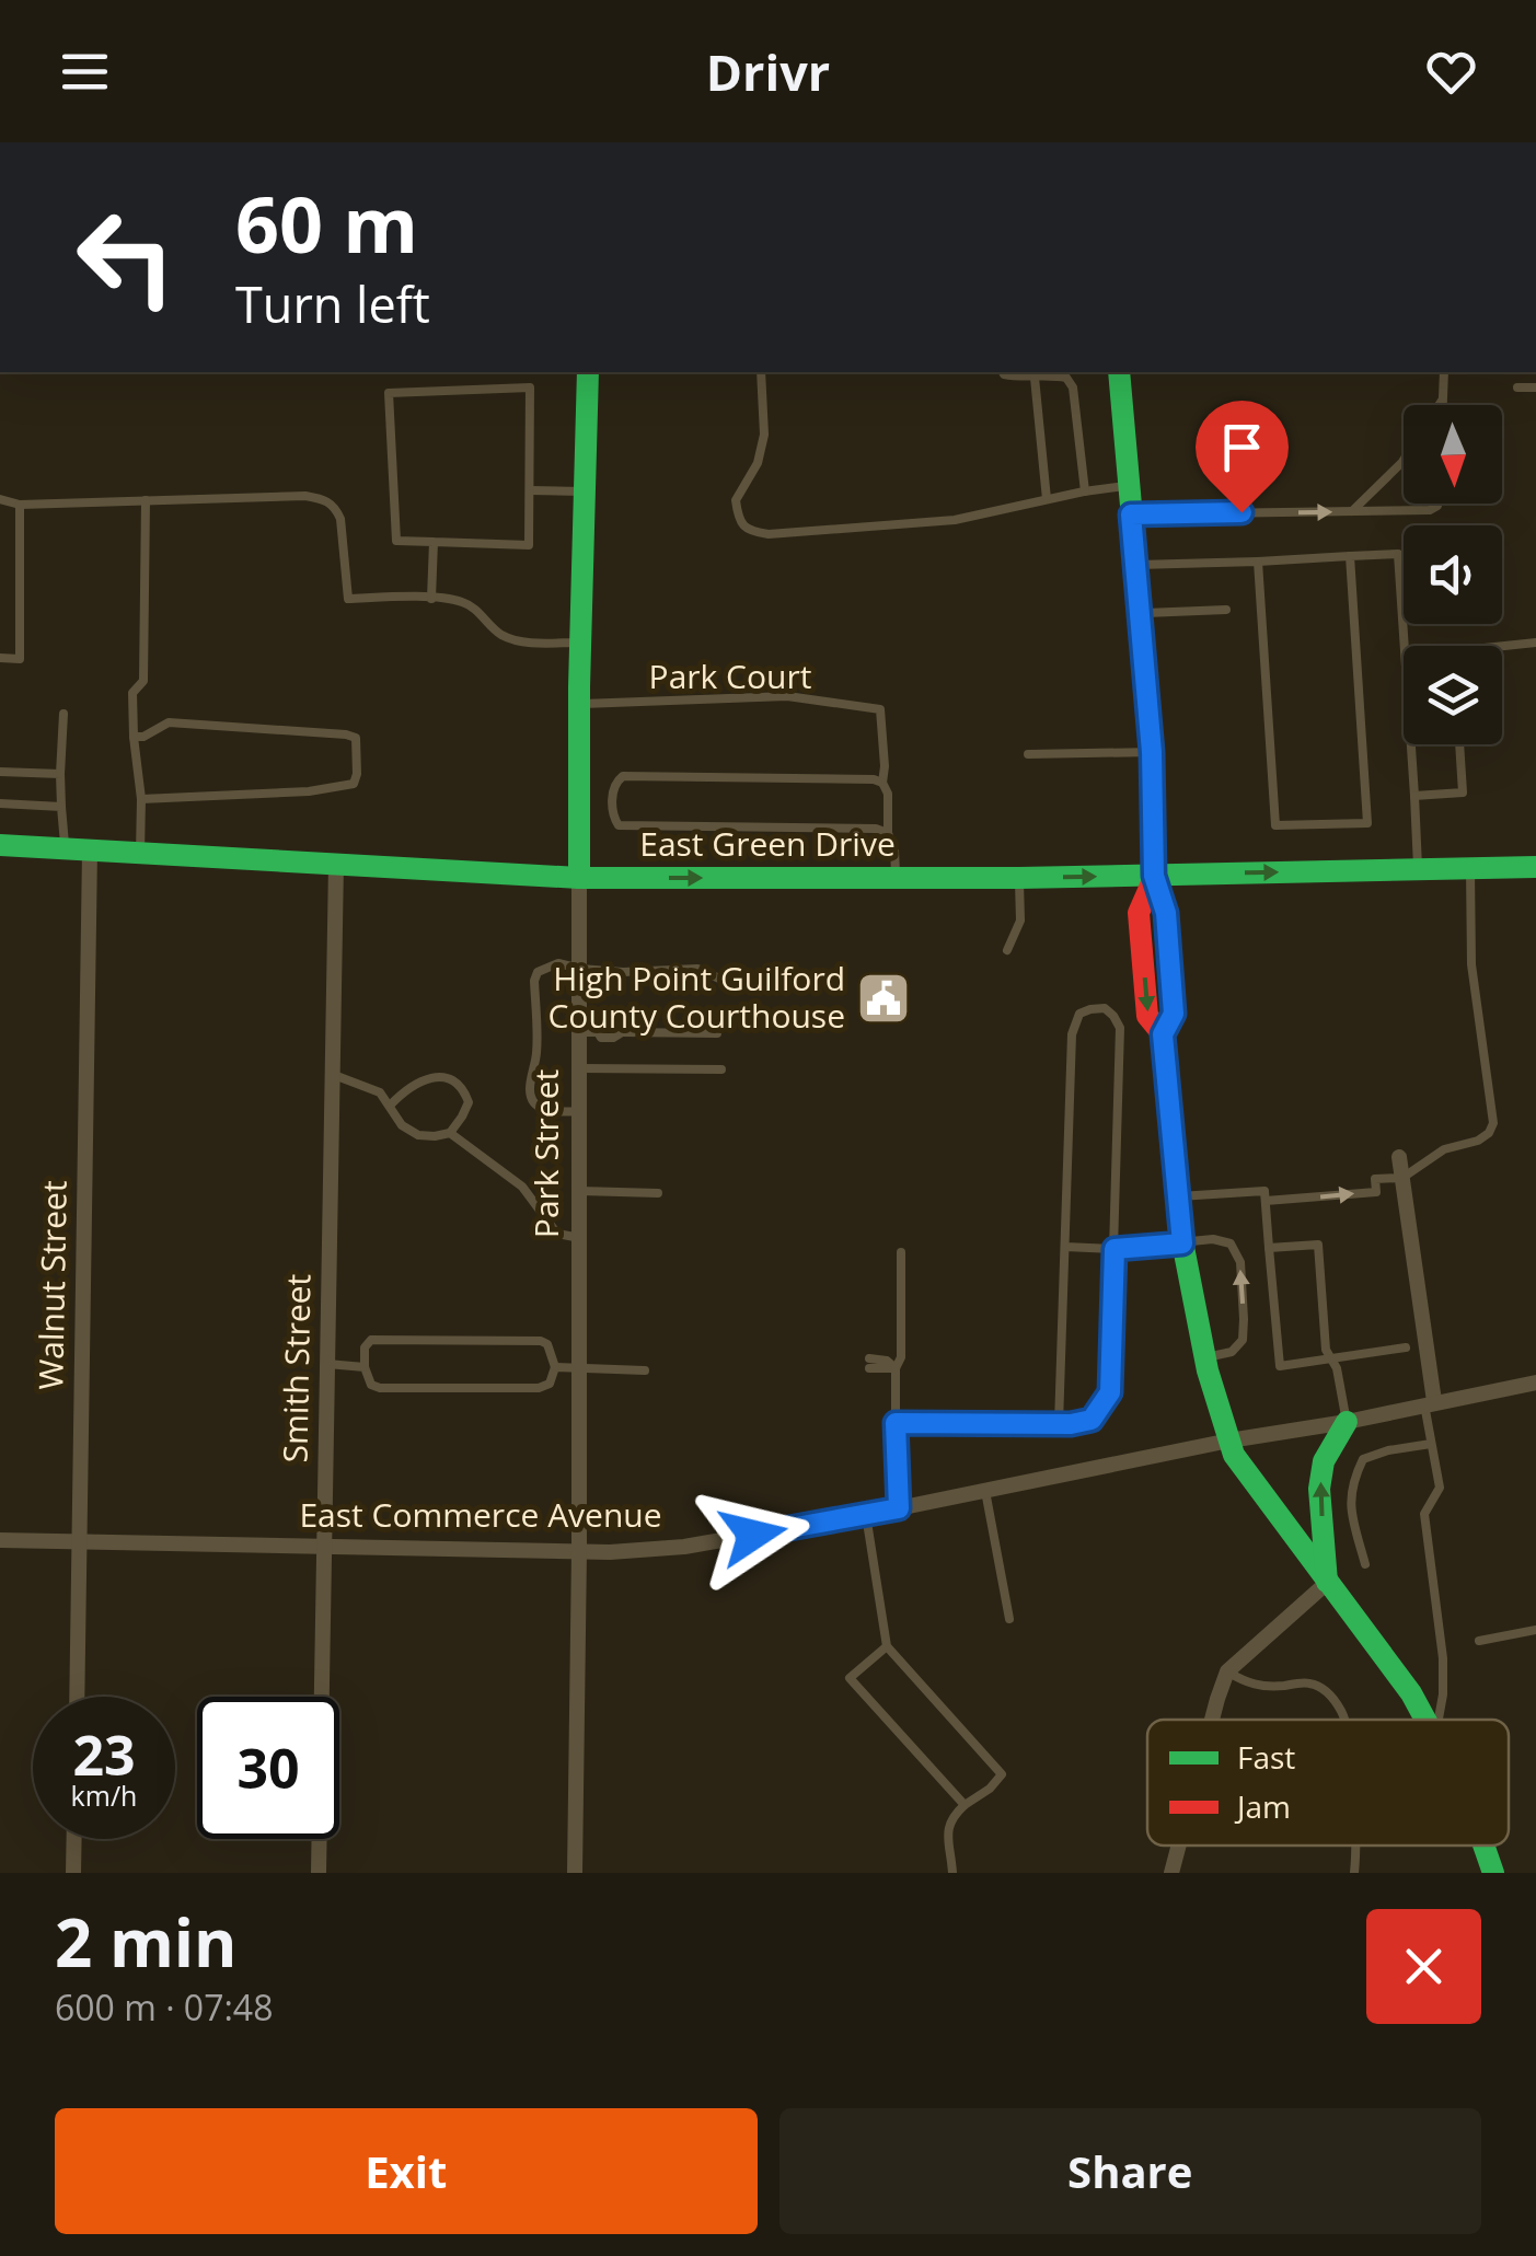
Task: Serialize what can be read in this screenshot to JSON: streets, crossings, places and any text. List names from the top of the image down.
{
  "streets": {
    "main road": ["East Green Drive", "Park Street"],
    "street": ["Walnut Street", "Smith Street", "East Commerce Avenue"],
    "lane": ["Park Court"]
  },
  "crossings": [
    ["Park Court", "Park Street"],
    ["East Green Drive", "Park Street"],
    ["East Green Drive", "Walnut Street"],
    ["East Green Drive", "Smith Street"],
    ["Park Street", "East Commerce Avenue"],
    ["Walnut Street", "East Commerce Avenue"],
    ["Smith Street", "East Commerce Avenue"]
  ],
  "one_way": ["East Green Drive"],
  "places": {
    "public building": ["High Point Guilford County Courthouse"]
  },
  "legend": ["Fast", "Jam"],
  "north": "bottom",
  "page": {
    "header": "Drivr",
    "turn": ["60 m", "Turn left"],
    "speed": "23 km/h",
    "limit": "30",
    "heading": ["2 min", "600 m · 07:48"],
    "buttons": ["Exit", "Share"]
  }
}
